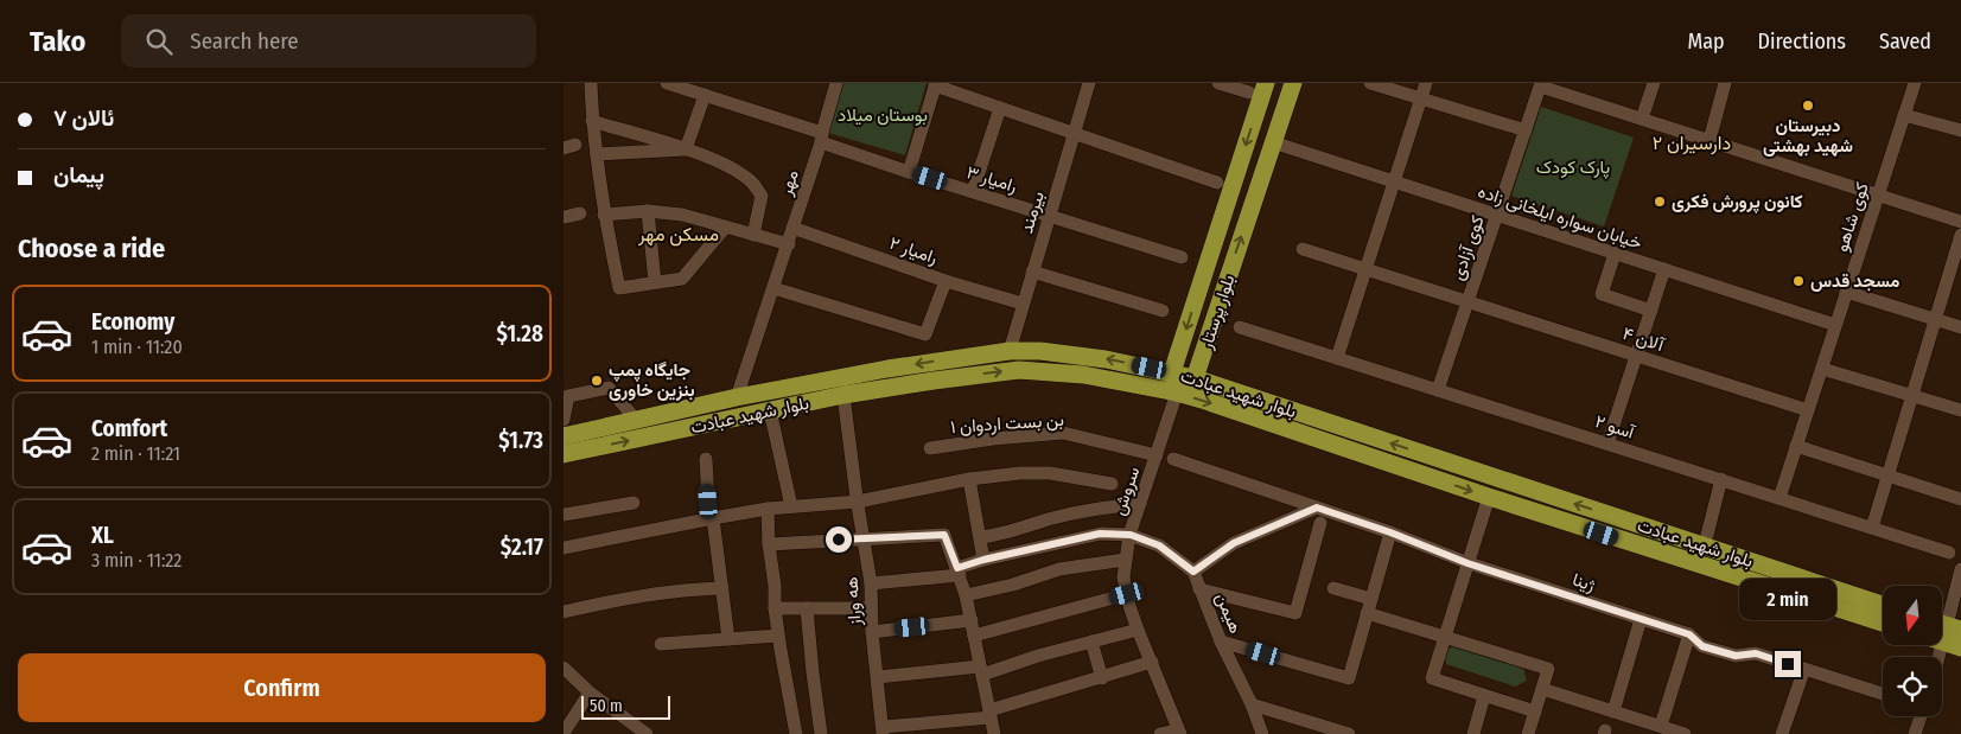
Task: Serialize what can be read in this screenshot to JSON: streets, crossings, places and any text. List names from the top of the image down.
{
  "streets": {
    "main road": ["بلوار پرستار", "بلوار شهید عبادت"],
    "street": [
      "رامیار ۳",
      "مهر",
      "بیرمند",
      "خیابان سواره ایلخانی زاده",
      "کوی شاهو",
      "کوی آزادی",
      "رامیار ۲",
      "آلان ۴",
      "بن بست اردوان ۱",
      "آسو ۲",
      "سروش",
      "ژینا",
      "هه وراز",
      "هیمن"
    ]
  },
  "crossings": [
    ["رامیار ۳", "مهر"],
    ["رامیار ۳", "بیرمند"],
    ["مهر", "رامیار ۲"],
    ["مهر", "بلوار شهید عبادت"],
    ["بیرمند", "رامیار ۲"],
    ["بیرمند", "بلوار شهید عبادت"],
    ["خیابان سواره ایلخانی زاده", "کوی شاهو"],
    ["خیابان سواره ایلخانی زاده", "کوی آزادی"],
    ["خیابان سواره ایلخانی زاده", "بلوار پرستار"],
    ["کوی شاهو", "آلان ۴"],
    ["کوی شاهو", "آسو ۲"],
    ["کوی آزادی", "آلان ۴"],
    ["کوی آزادی", "آسو ۲"],
    ["بلوار پرستار", "بلوار شهید عبادت"],
    ["بلوار شهید عبادت", "سروش"],
    ["بلوار شهید عبادت", "هه وراز"],
    ["بن بست اردوان ۱", "سروش"]
  ],
  "districts": ["دارسیران ۲", "مسکن مهر"],
  "parks": ["بوستان میلاد", "پارک کودک"],
  "places": [
    "دبیرستان شهید بهشتی",
    "کانون پرورش فکری",
    "مسجد قدس",
    "جایگاه پمپ بنزین خاوری"
  ],
  "scale_bar": "50 m",
  "north": "bottom",
  "page": {
    "header": "Tako",
    "search": "Search here",
    "nav": ["Map", "Directions", "Saved"],
    "banner": ["ئالان ۷", "پیمان"],
    "heading": "Choose a ride",
    "list": [
      {
        "name": "Economy",
        "note": "1 min · 11:20",
        "value": "$1.28"
      },
      {
        "name": "Comfort",
        "note": "2 min · 11:21",
        "value": "$1.73"
      },
      {
        "name": "XL",
        "note": "3 min · 11:22",
        "value": "$2.17"
      }
    ],
    "bubble": "2 min",
    "buttons": "Confirm",
    "scale": "50 m"
  }
}
